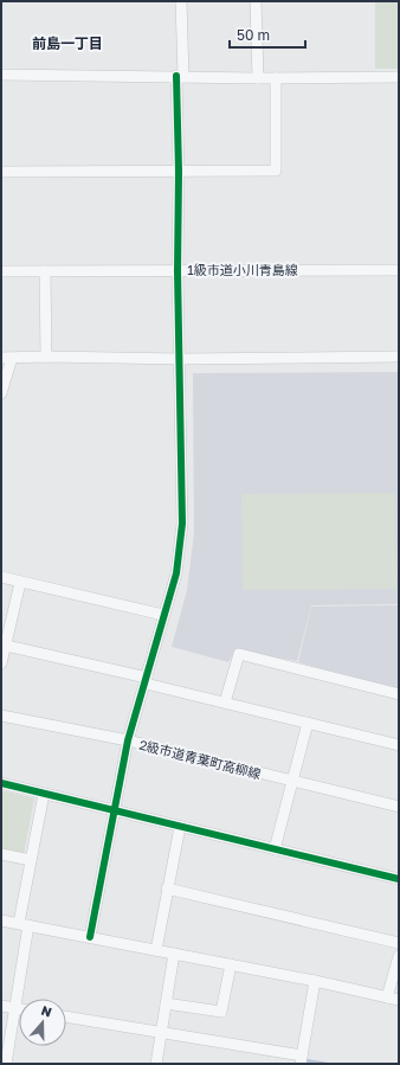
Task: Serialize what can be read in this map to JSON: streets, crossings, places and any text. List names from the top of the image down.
{
  "streets": {
    "street": ["1級市道小川青島線", "2級市道青葉町高柳線"]
  },
  "districts": ["前島一丁目"],
  "scale_bar": "50 m",
  "north": "top"
}
